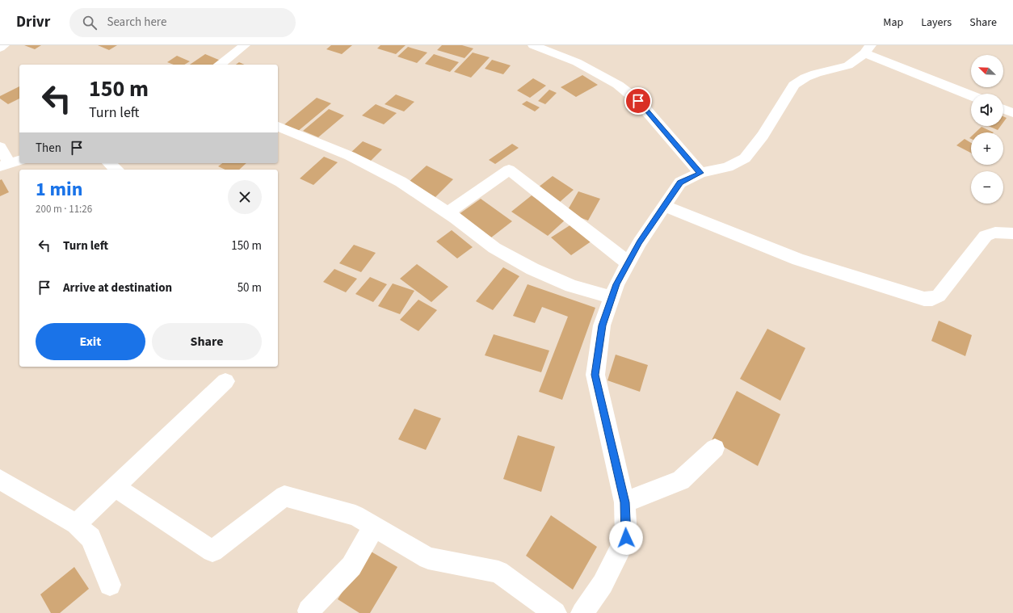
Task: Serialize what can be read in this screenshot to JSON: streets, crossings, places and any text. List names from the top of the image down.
{
  "north": "top left",
  "page": {
    "header": "Drivr",
    "search": "Search here",
    "nav": ["Map", "Layers", "Share"],
    "map_buttons": ["+", "−"],
    "turn": ["150 m", "Turn left"],
    "then": "Then",
    "heading": ["1 min", "200 m · 11:26"],
    "list": [
      {
        "name": "Turn left",
        "value": "150 m"
      },
      {
        "name": "Arrive at destination",
        "value": "50 m"
      }
    ],
    "buttons": ["Exit", "Share"]
  }
}
